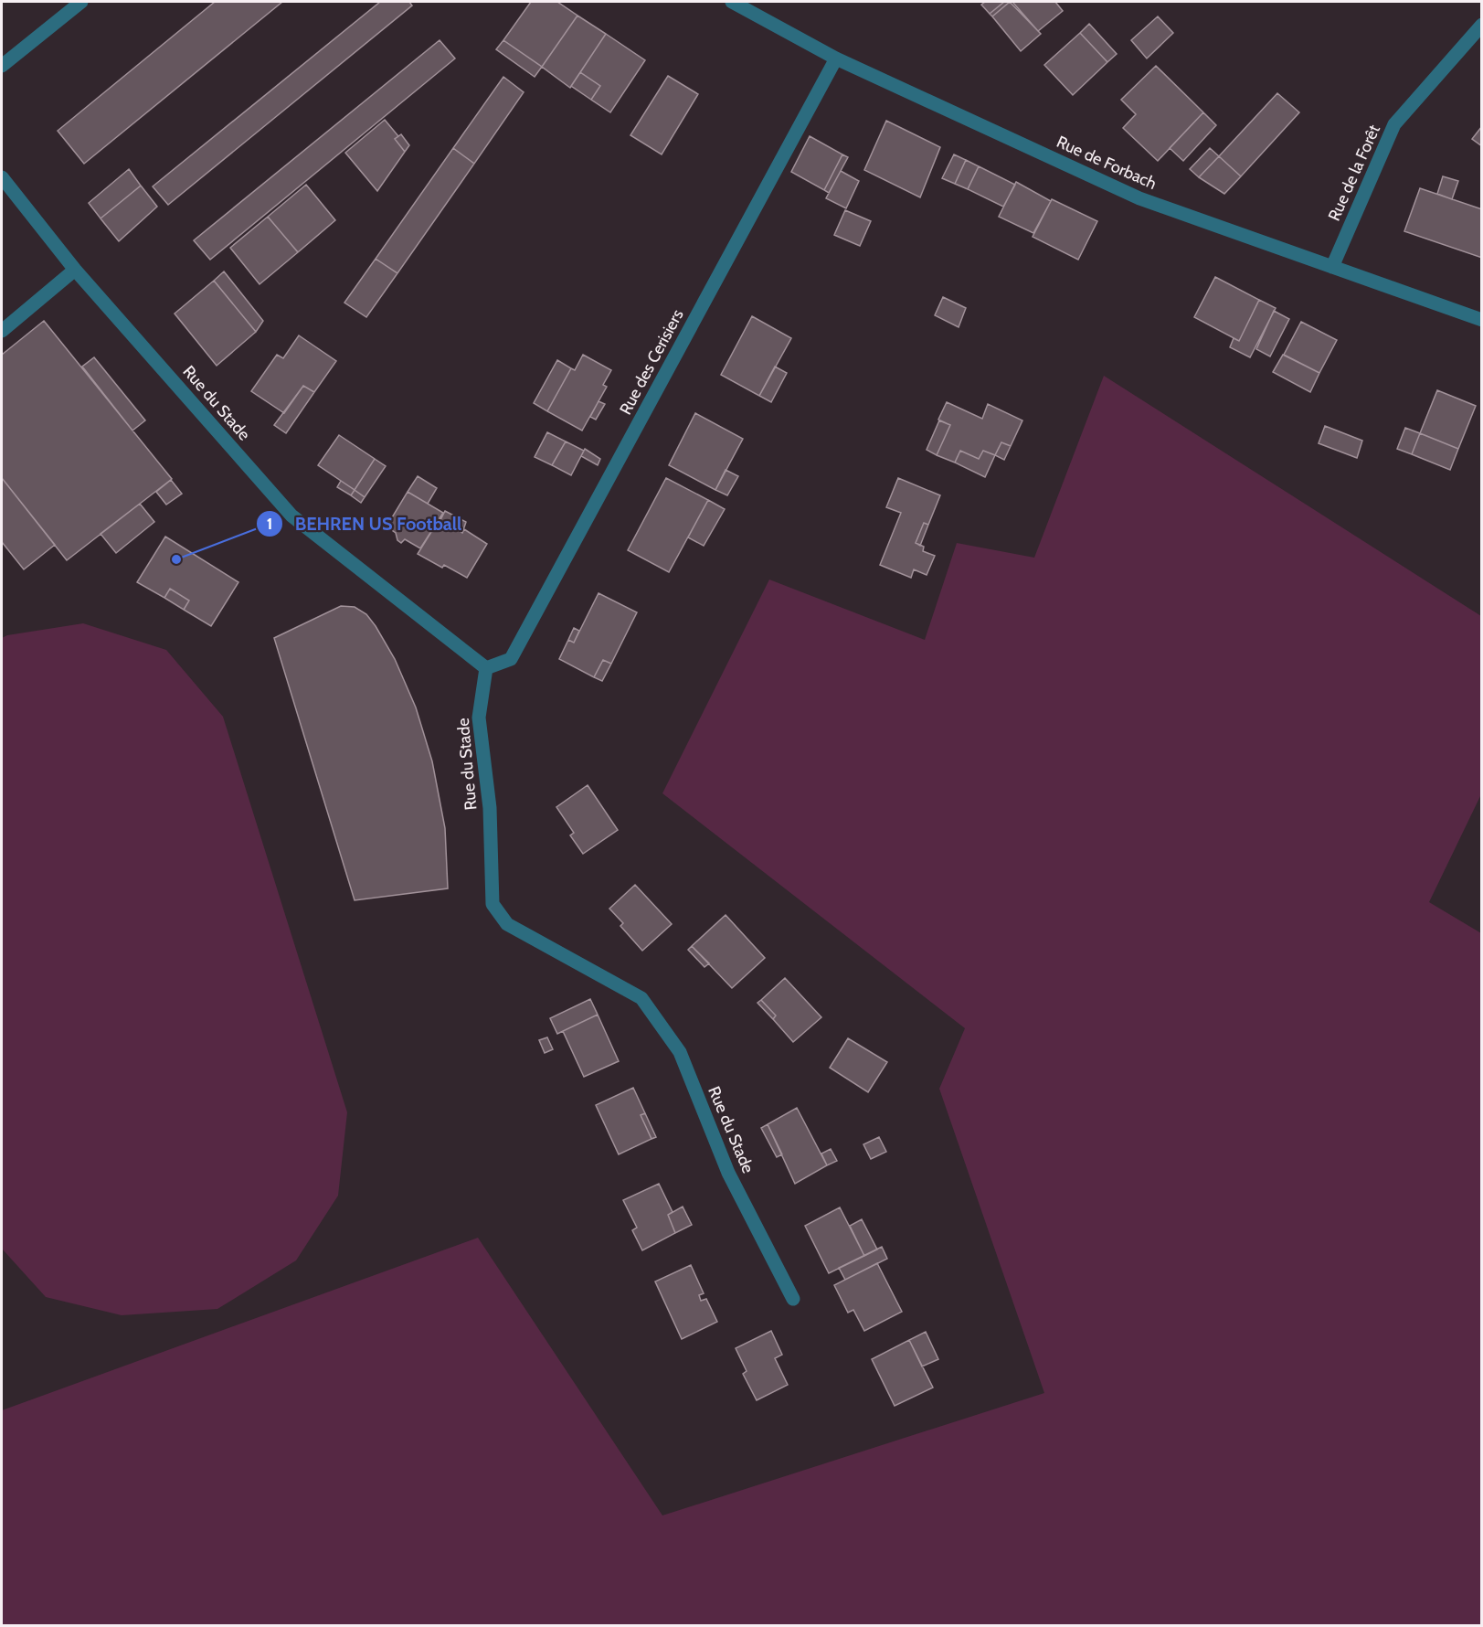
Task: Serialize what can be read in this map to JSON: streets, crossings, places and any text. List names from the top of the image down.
{
  "streets": {
    "street": [
      "Rue de Forbach",
      "Rue de la Forêt",
      "Rue des Cerisiers",
      "Rue du Stade"
    ]
  },
  "crossings": [
    ["Rue de Forbach", "Rue de la Forêt"],
    ["Rue de Forbach", "Rue des Cerisiers"],
    ["Rue des Cerisiers", "Rue du Stade"]
  ],
  "places": ["BEHREN US Football"]
}
